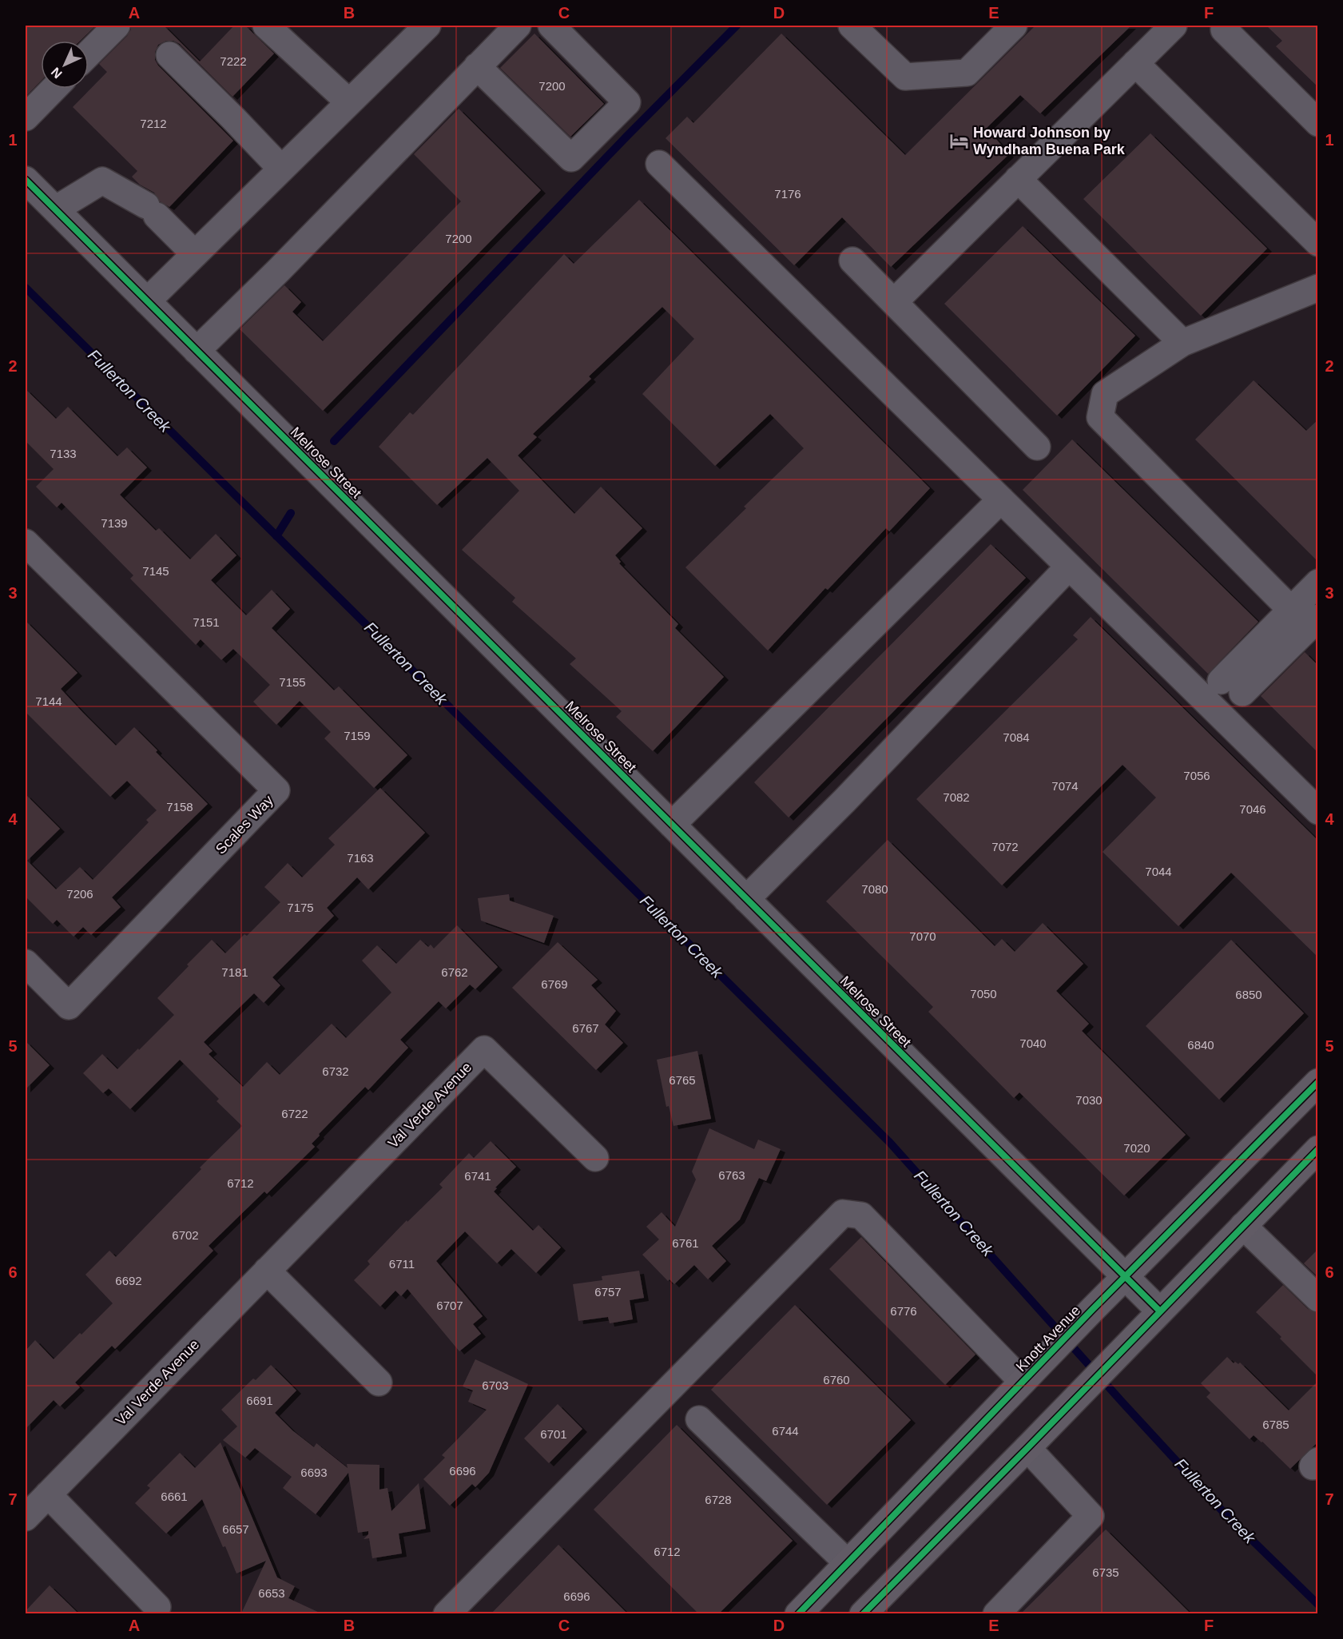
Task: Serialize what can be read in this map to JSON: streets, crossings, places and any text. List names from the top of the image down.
{
  "streets": {
    "main road": ["Knott Avenue"],
    "street": ["Melrose Street", "Scales Way", "Val Verde Avenue"]
  },
  "crossings": [
    ["Melrose Street", "Knott Avenue"]
  ],
  "water": ["Fullerton Creek"],
  "places": {
    "hotel": ["Howard Johnson by Wyndham Buena Park"]
  },
  "house_numbers": [
    "7222",
    "7200",
    "7212",
    "7176",
    "7200",
    "7133",
    "7139",
    "7145",
    "7151",
    "7155",
    "7144",
    "7159",
    "7084",
    "7056",
    "7074",
    "7082",
    "7158",
    "7046",
    "7072",
    "7163",
    "7044",
    "7080",
    "7206",
    "7175",
    "7070",
    "7181",
    "6762",
    "6769",
    "7050",
    "6850",
    "6767",
    "7040",
    "6840",
    "6732",
    "6765",
    "7030",
    "6722",
    "7020",
    "6763",
    "6741",
    "6712",
    "6702",
    "6761",
    "6711",
    "6692",
    "6757",
    "6707",
    "6776",
    "6760",
    "6703",
    "6691",
    "6785",
    "6744",
    "6701",
    "6696",
    "6693",
    "6661",
    "6728",
    "6657",
    "6712",
    "6735",
    "6653",
    "6696"
  ],
  "north": "bottom left",
  "grid": {
    "columns": [
      "A",
      "B",
      "C",
      "D",
      "E",
      "F"
    ],
    "rows": [
      "1",
      "2",
      "3",
      "4",
      "5",
      "6",
      "7"
    ]
  }
}
